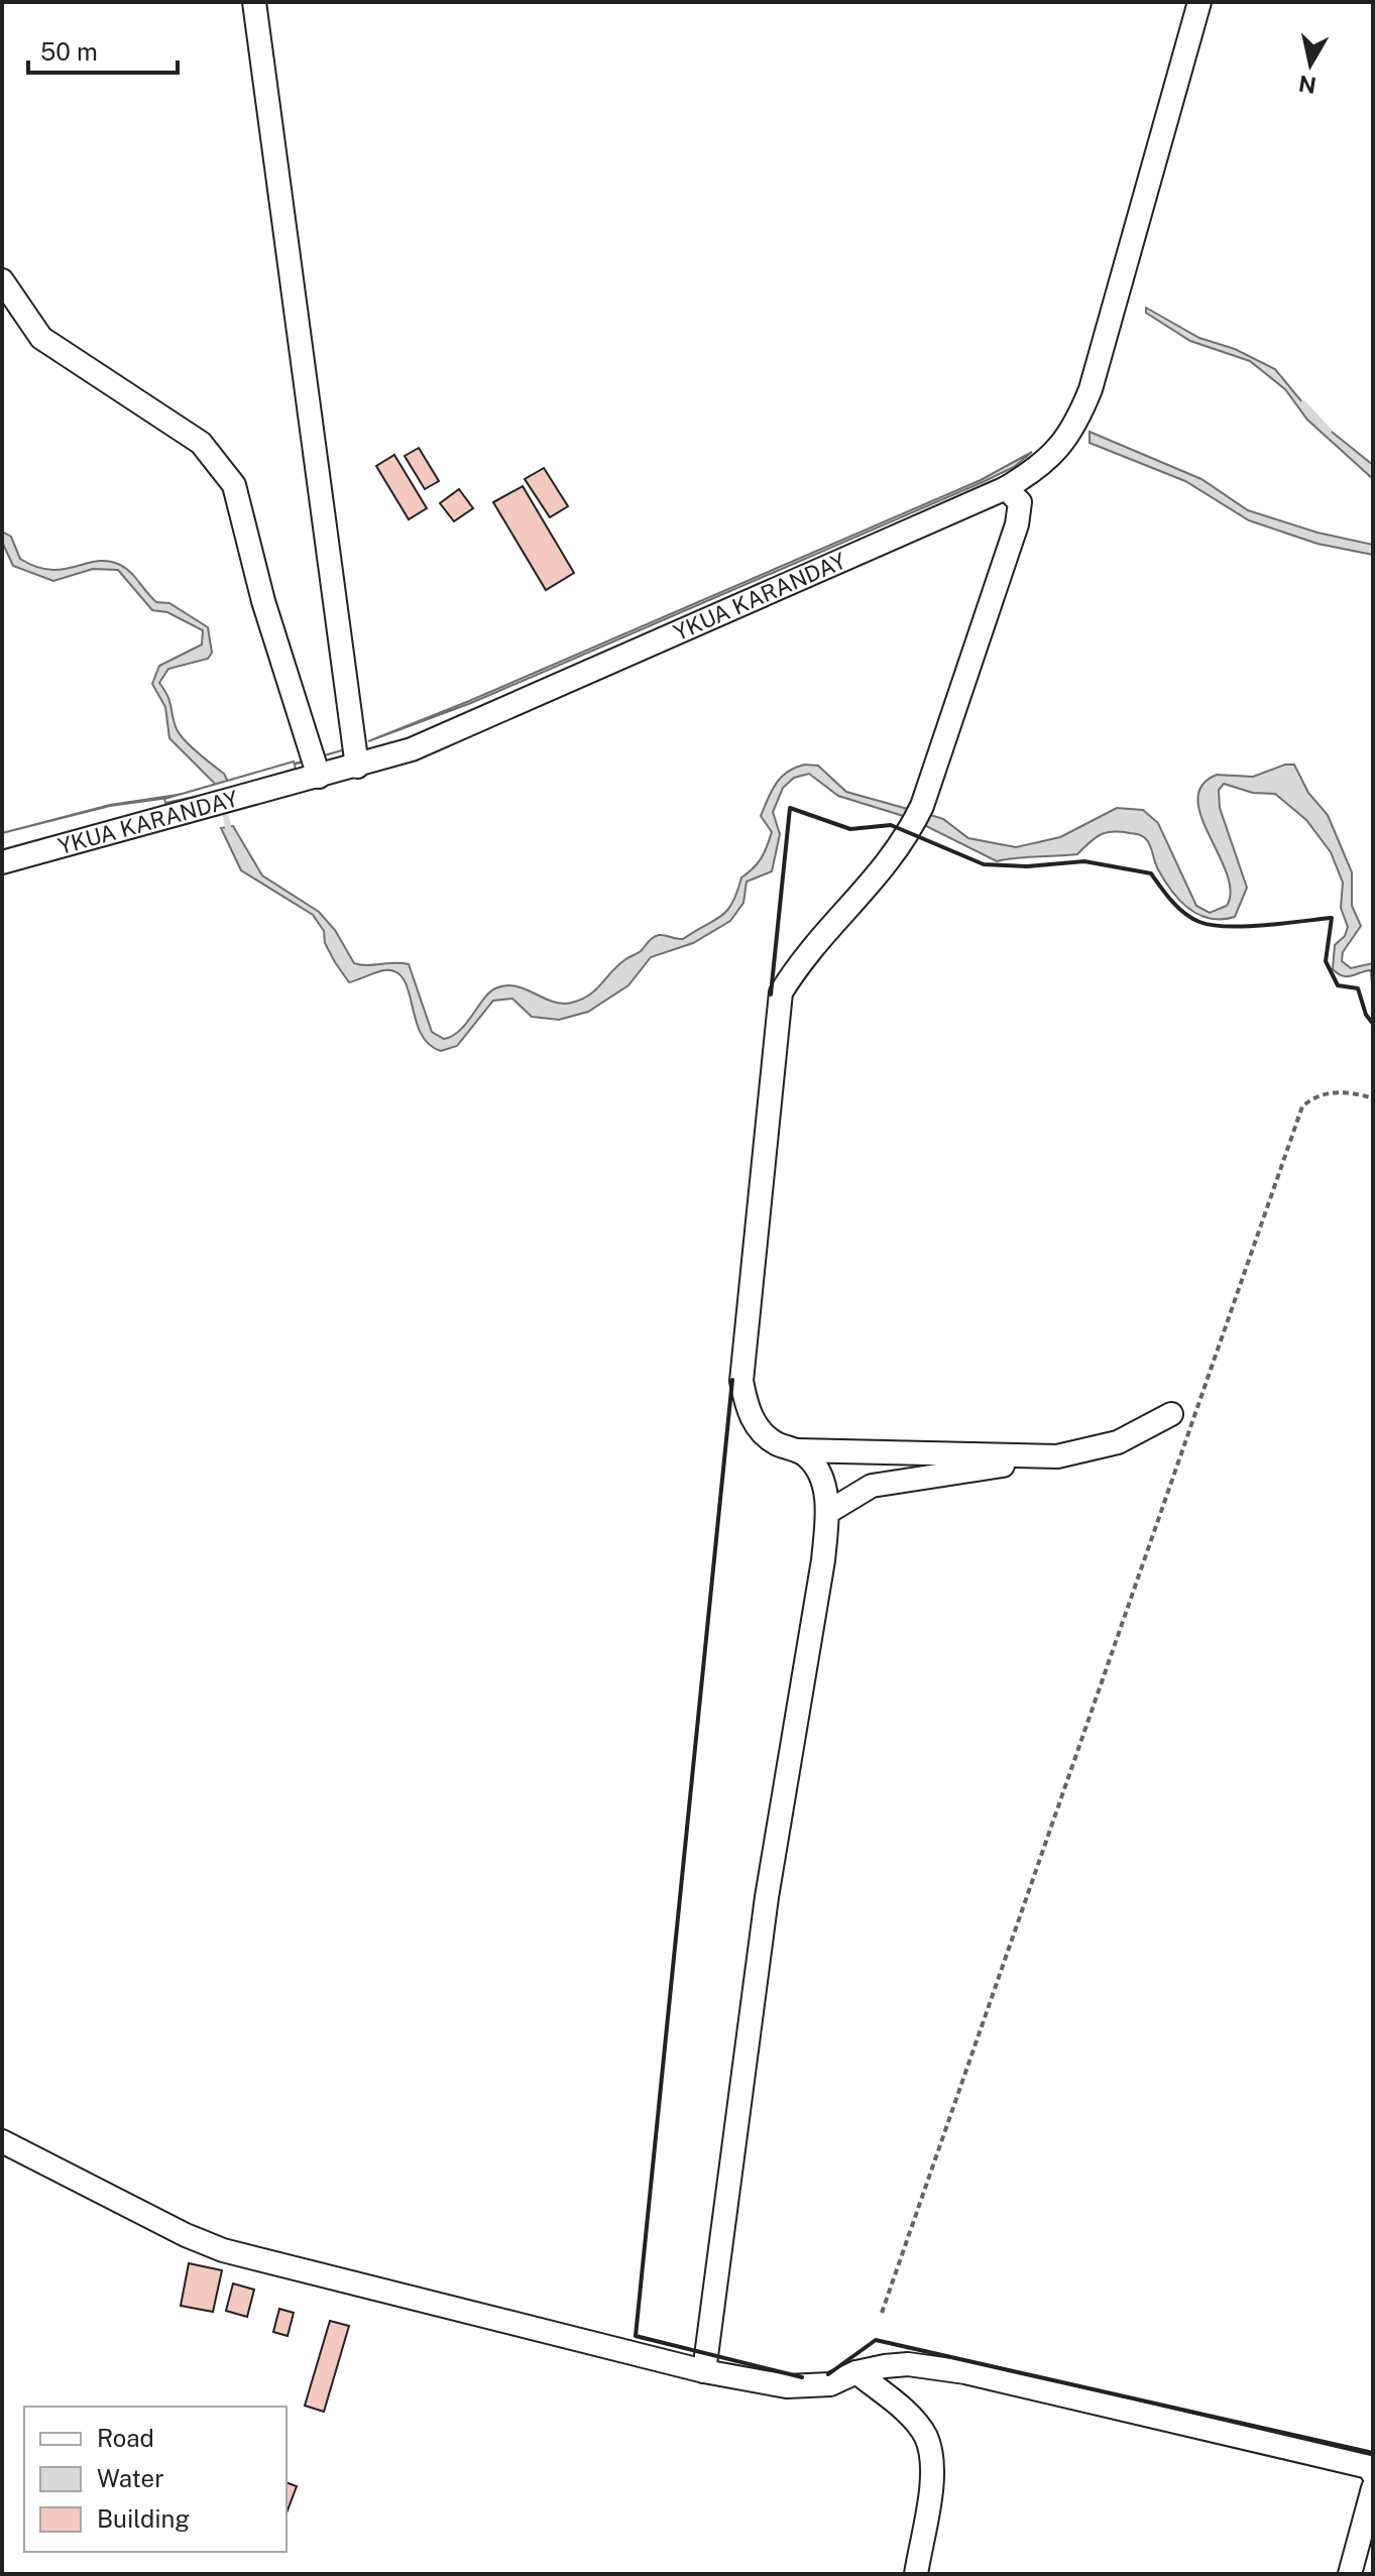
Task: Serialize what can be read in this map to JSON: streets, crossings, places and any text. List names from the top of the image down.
{
  "streets": {
    "street": ["YKUA KARANDAY"]
  },
  "legend": ["Road", "Water", "Building"],
  "scale_bar": "50 m",
  "north": "bottom"
}
